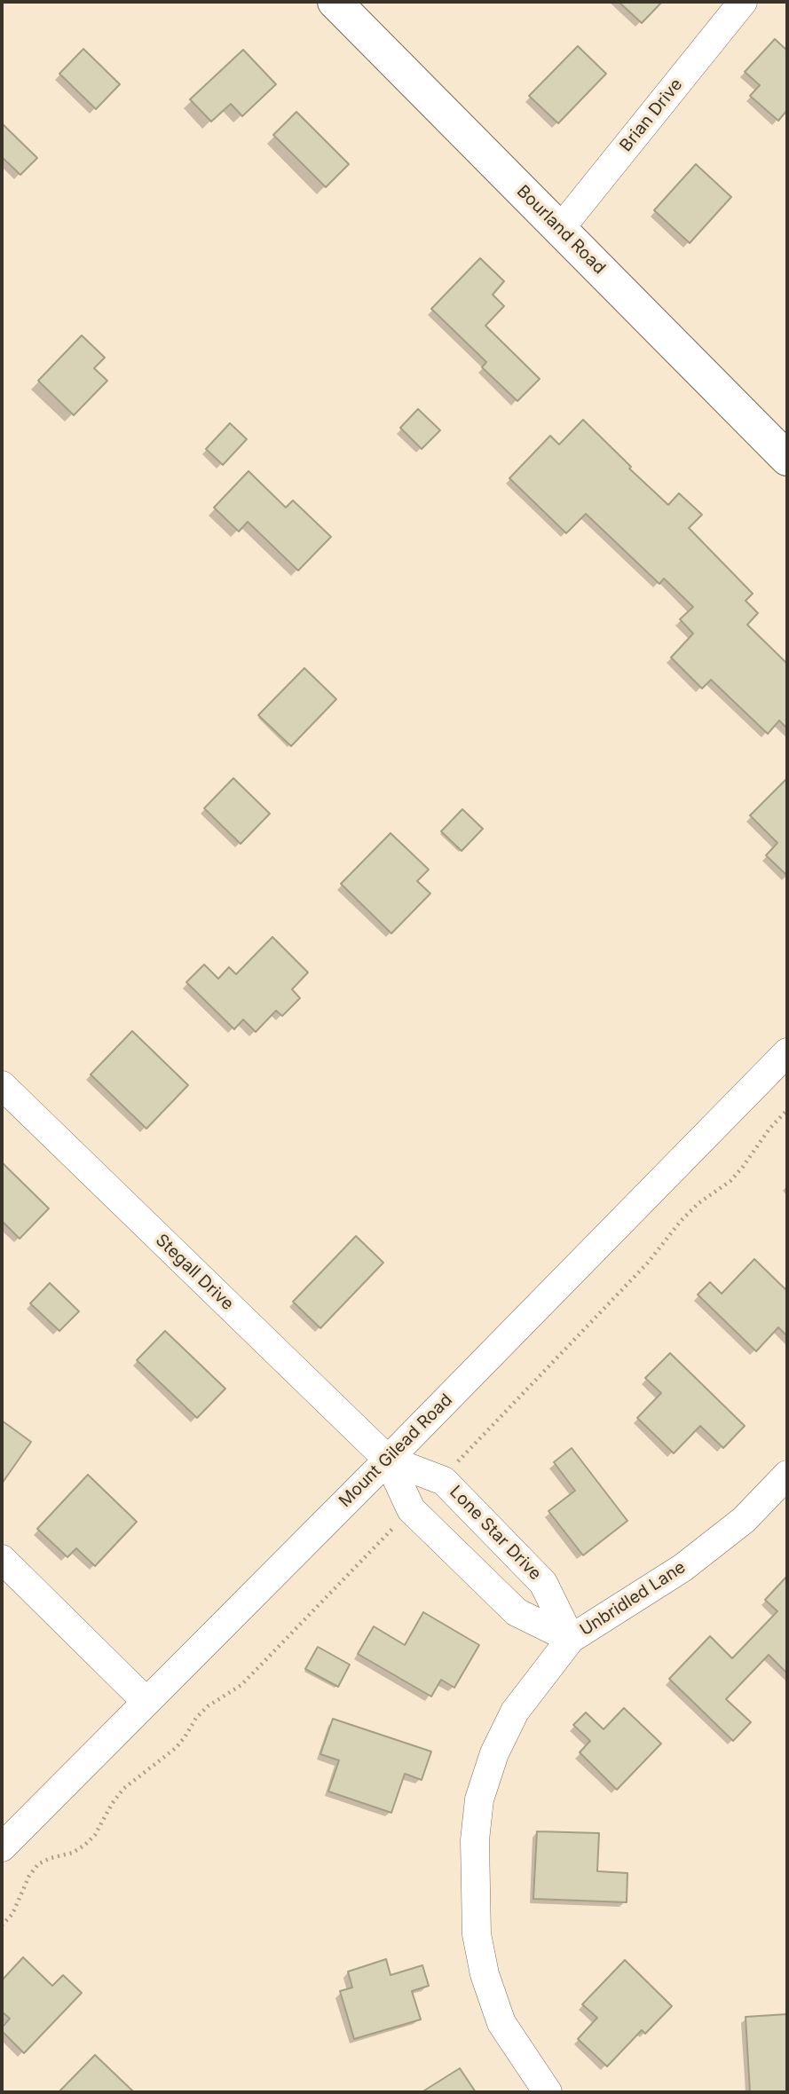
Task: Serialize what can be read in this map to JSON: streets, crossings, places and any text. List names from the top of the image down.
{
  "streets": {
    "main road": ["Bourland Road"],
    "street": [
      "Brian Drive",
      "Stegall Drive",
      "Mount Gilead Road",
      "Lone Star Drive",
      "Unbridled Lane"
    ]
  },
  "crossings": [
    ["Brian Drive", "Bourland Road"],
    ["Stegall Drive", "Mount Gilead Road"],
    ["Stegall Drive", "Lone Star Drive"],
    ["Mount Gilead Road", "Lone Star Drive"],
    ["Lone Star Drive", "Unbridled Lane"]
  ]
}
